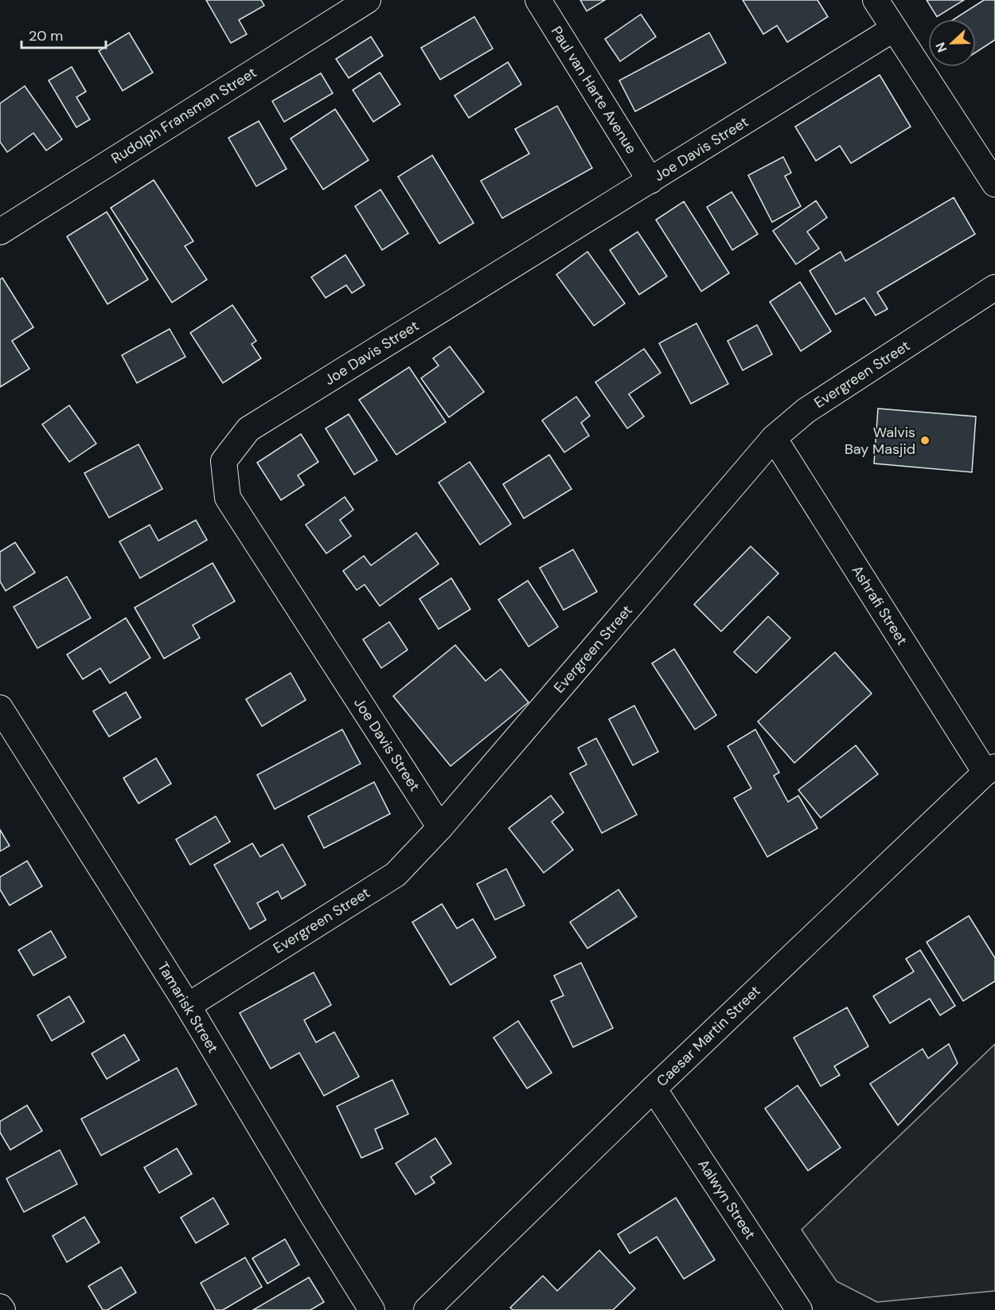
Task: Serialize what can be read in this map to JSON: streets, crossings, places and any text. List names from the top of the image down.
{
  "streets": {
    "street": [
      "Paul van Harte Avenue",
      "Rudolph Fransman Street",
      "Joe Davis Street",
      "Evergreen Street",
      "Ashrafi Street",
      "Tamarisk Street",
      "Caesar Martin Street",
      "Aalwyn Street"
    ]
  },
  "crossings": [
    ["Paul van Harte Avenue", "Joe Davis Street"],
    ["Joe Davis Street", "Evergreen Street"],
    ["Evergreen Street", "Ashrafi Street"],
    ["Evergreen Street", "Tamarisk Street"],
    ["Ashrafi Street", "Caesar Martin Street"],
    ["Caesar Martin Street", "Aalwyn Street"]
  ],
  "places": ["Walvis Bay Masjid"],
  "scale_bar": "20 m",
  "north": "left"
}
